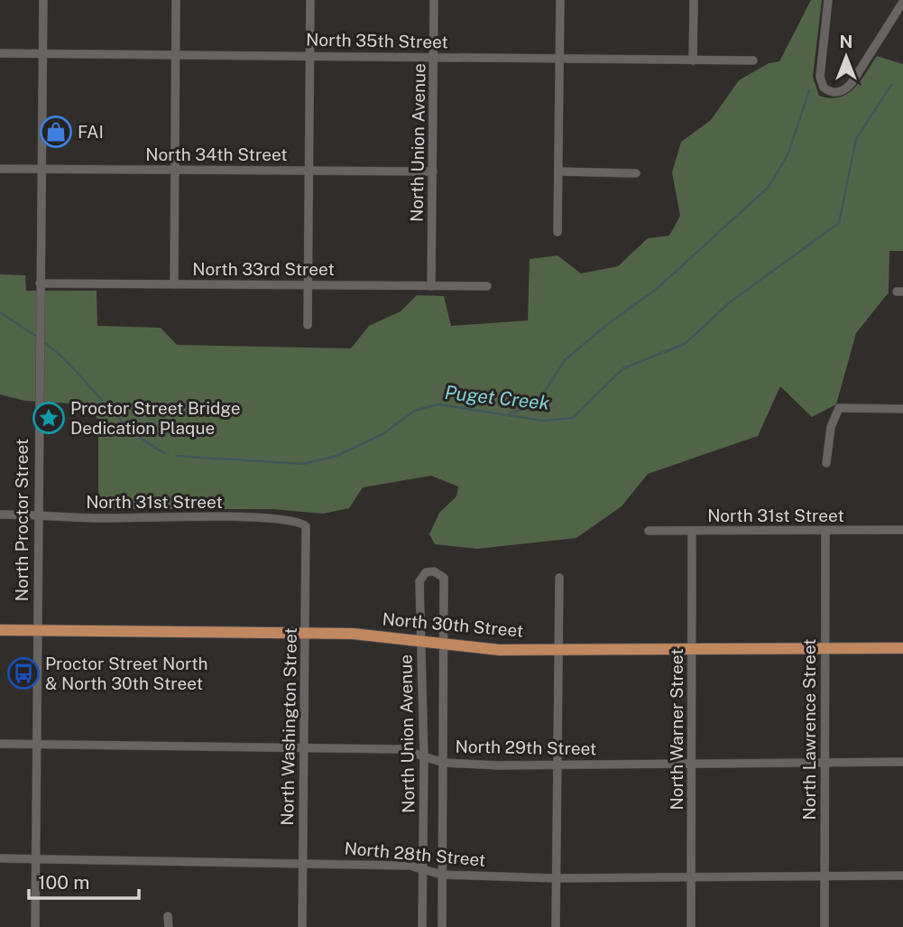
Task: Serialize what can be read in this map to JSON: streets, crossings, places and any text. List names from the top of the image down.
{
  "streets": {
    "main road": ["North 30th Street"],
    "street": [
      "North 35th Street",
      "North Union Avenue",
      "North 34th Street",
      "North 33rd Street",
      "North 31st Street",
      "North Proctor Street",
      "North Washington Street",
      "North Warner Street",
      "North Lawrence Street",
      "North 29th Street",
      "North 28th Street"
    ]
  },
  "crossings": [
    ["North 35th Street", "North Union Avenue"],
    ["North 35th Street", "North Proctor Street"],
    ["North Union Avenue", "North 34th Street"],
    ["North Union Avenue", "North 33rd Street"],
    ["North Union Avenue", "North 30th Street"],
    ["North Union Avenue", "North 29th Street"],
    ["North Union Avenue", "North 28th Street"],
    ["North 34th Street", "North Proctor Street"],
    ["North 33rd Street", "North Proctor Street"],
    ["North 31st Street", "North Proctor Street"],
    ["North 31st Street", "North Washington Street"],
    ["North 31st Street", "North Warner Street"],
    ["North 31st Street", "North Lawrence Street"],
    ["North Proctor Street", "North 30th Street"],
    ["North Proctor Street", "North 29th Street"],
    ["North Proctor Street", "North 28th Street"],
    ["North 30th Street", "North Washington Street"],
    ["North 30th Street", "North Warner Street"],
    ["North 30th Street", "North Lawrence Street"],
    ["North Washington Street", "North 29th Street"],
    ["North Washington Street", "North 28th Street"],
    ["North Warner Street", "North 29th Street"],
    ["North Warner Street", "North 28th Street"],
    ["North Lawrence Street", "North 29th Street"],
    ["North Lawrence Street", "North 28th Street"]
  ],
  "water": ["Puget Creek"],
  "places": {
    "shop": ["FAI"],
    "place": ["Proctor Street Bridge Dedication Plaque"],
    "bus stop": ["Proctor Street North & North 30th Street"]
  },
  "scale_bar": "100 m",
  "north": "top"
}
